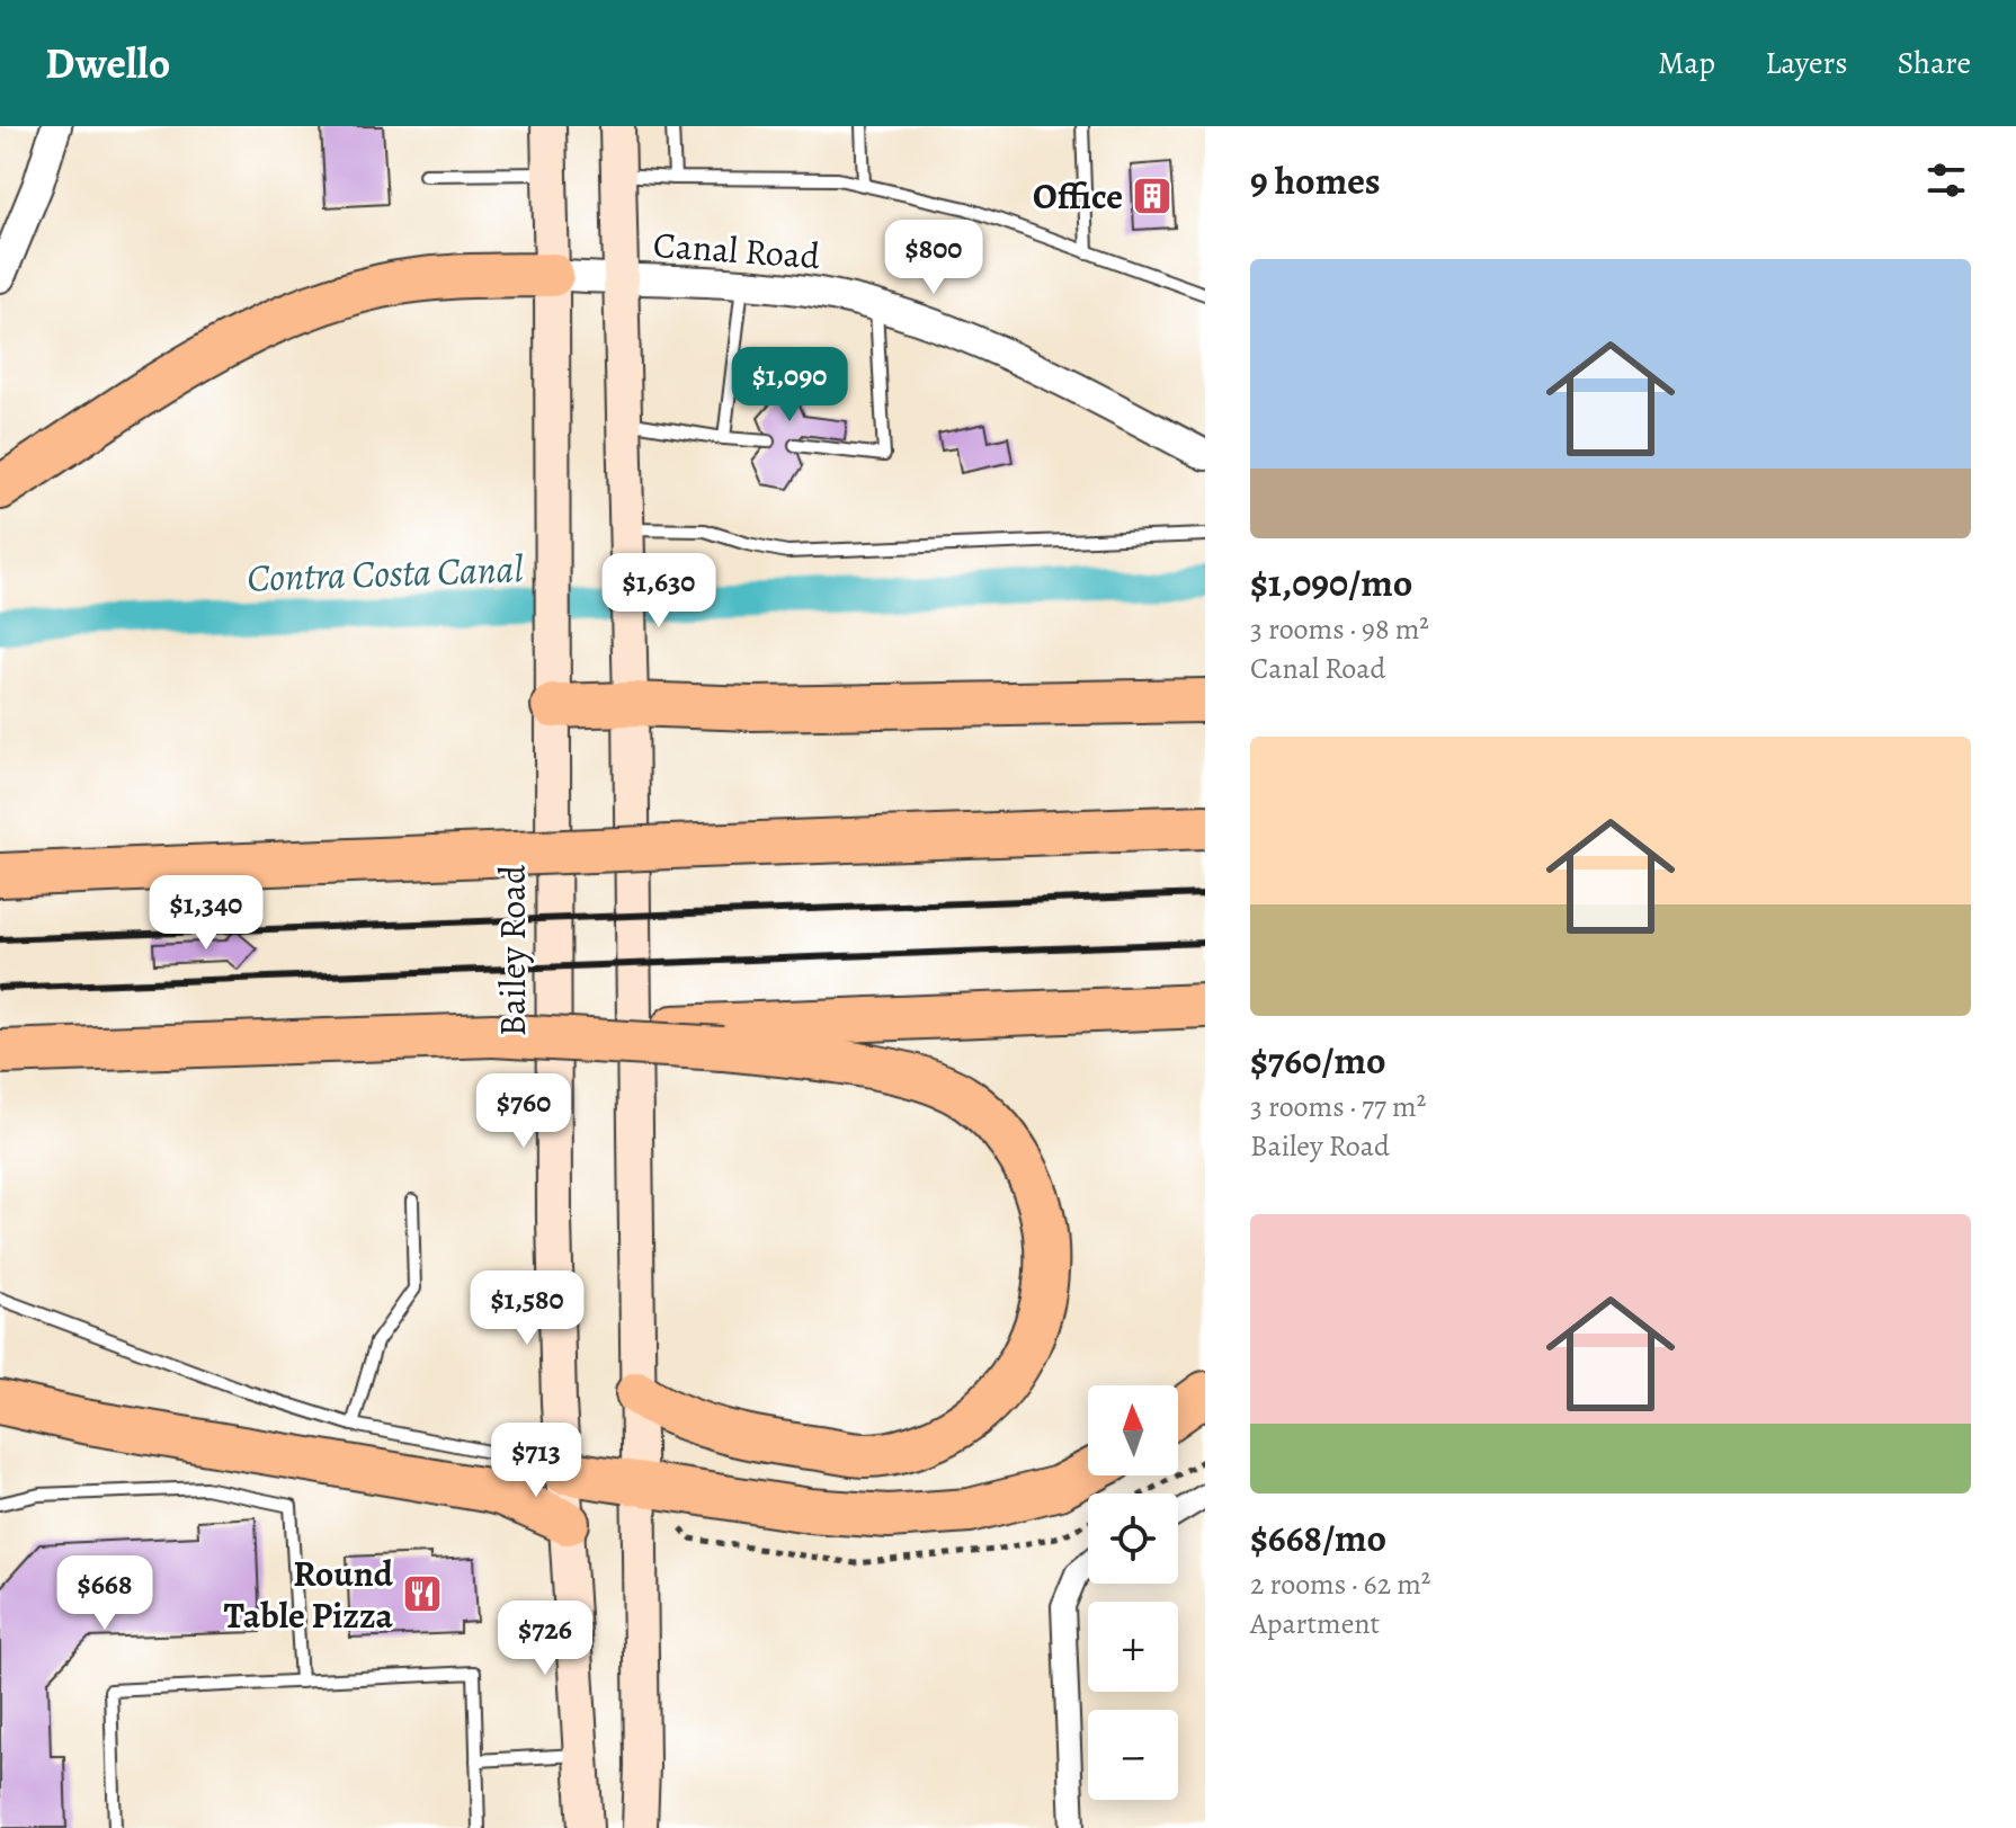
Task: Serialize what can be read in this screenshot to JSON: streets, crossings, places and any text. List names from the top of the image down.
{
  "streets": {
    "main road": ["Bailey Road"],
    "street": ["Canal Road"]
  },
  "crossings": [
    ["Canal Road", "Bailey Road"]
  ],
  "water": ["Contra Costa Canal"],
  "places": {
    "building": ["Office"],
    "restaurant": ["Round Table Pizza"]
  },
  "north": "top",
  "page": {
    "header": "Dwello",
    "nav": ["Map", "Layers", "Share"],
    "heading": "9 homes",
    "price": [
      "$800",
      "$1,090",
      "$1,630",
      "$1,340",
      "$760",
      "$1,580",
      "$713",
      "$668",
      "$726"
    ],
    "list": [
      {
        "name": "$1,090/mo",
        "note": "3 rooms · 98 m² · Canal Road"
      },
      {
        "name": "$760/mo",
        "note": "3 rooms · 77 m² · Bailey Road"
      },
      {
        "name": "$668/mo",
        "note": "2 rooms · 62 m² · Apartment"
      }
    ],
    "map_buttons": ["+", "−"]
  }
}
